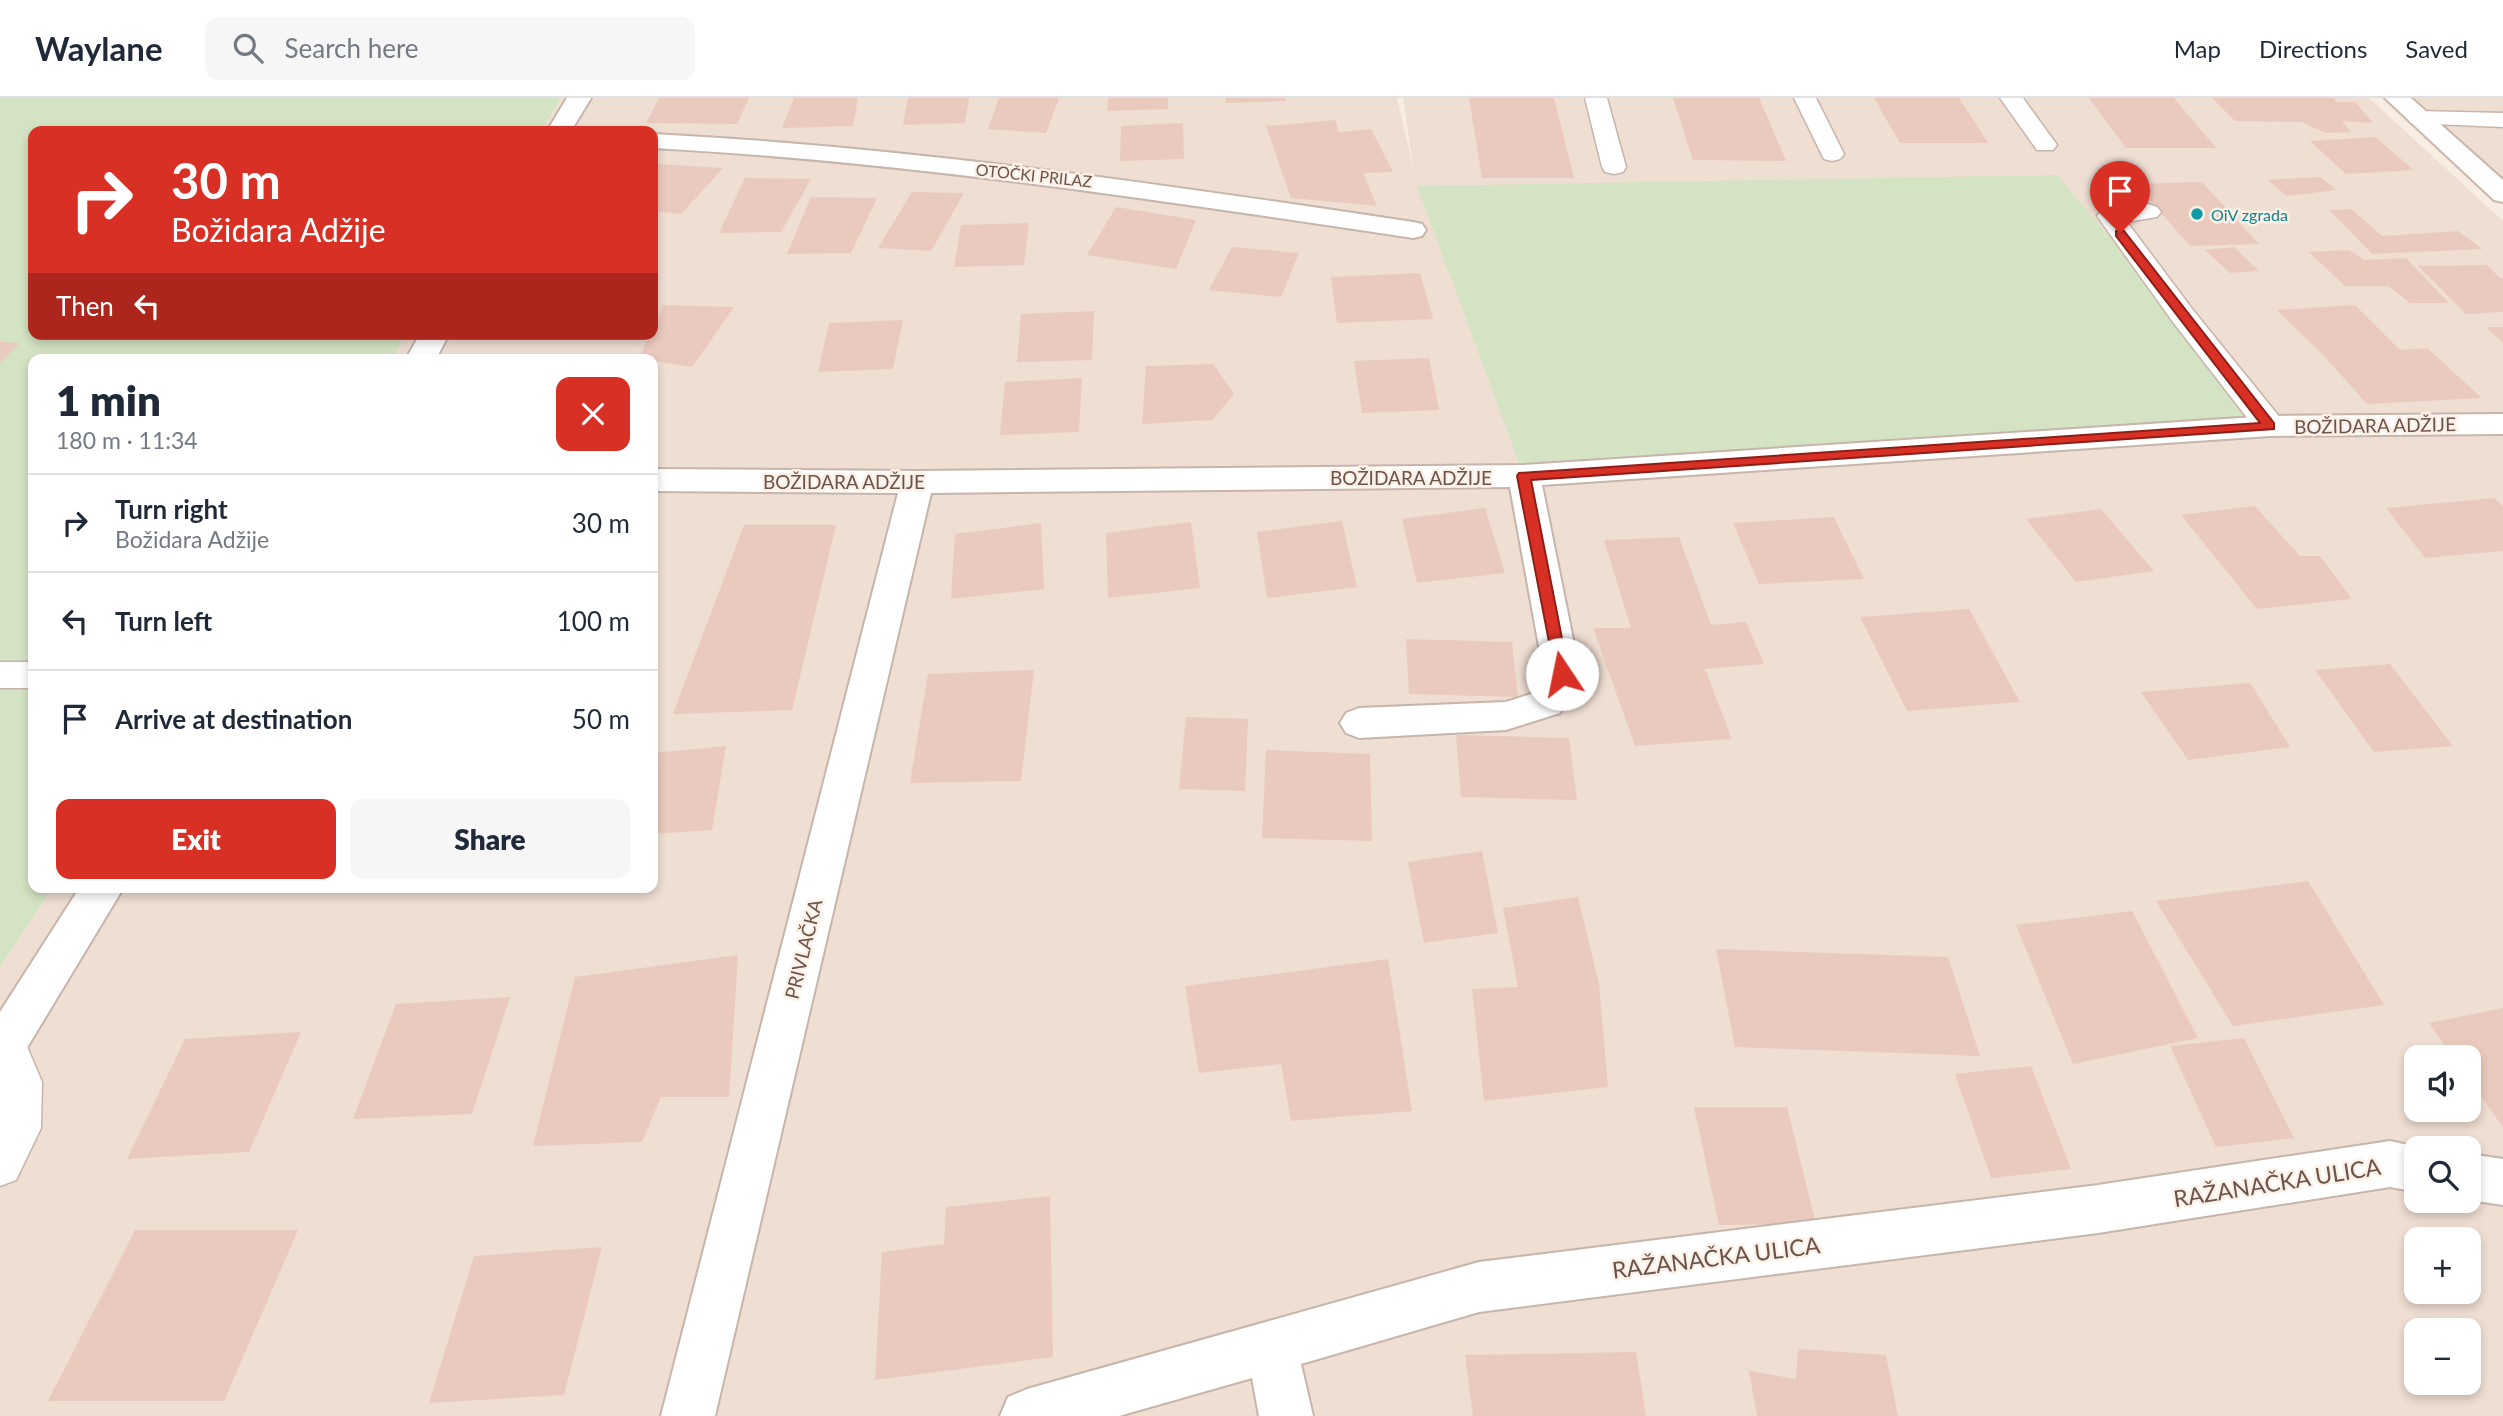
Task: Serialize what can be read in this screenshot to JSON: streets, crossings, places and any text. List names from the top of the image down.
{
  "streets": {
    "street": [
      "OTOČKI PRILAZ",
      "BOŽIDARA ADŽIJE",
      "PRIVLAČKA",
      "RAŽANAČKA ULICA"
    ]
  },
  "crossings": [
    ["BOŽIDARA ADŽIJE", "PRIVLAČKA"]
  ],
  "places": ["OiV zgrada"],
  "page": {
    "header": "Waylane",
    "search": "Search here",
    "nav": ["Map", "Directions", "Saved"],
    "turn": ["30 m", "Božidara Adžije"],
    "then": "Then",
    "heading": ["1 min", "180 m · 11:34"],
    "list": [
      {
        "name": "Turn right",
        "note": "Božidara Adžije",
        "value": "30 m"
      },
      {
        "name": "Turn left",
        "value": "100 m"
      },
      {
        "name": "Arrive at destination",
        "value": "50 m"
      }
    ],
    "buttons": ["Exit", "Share"],
    "map_buttons": ["+", "−"]
  }
}
